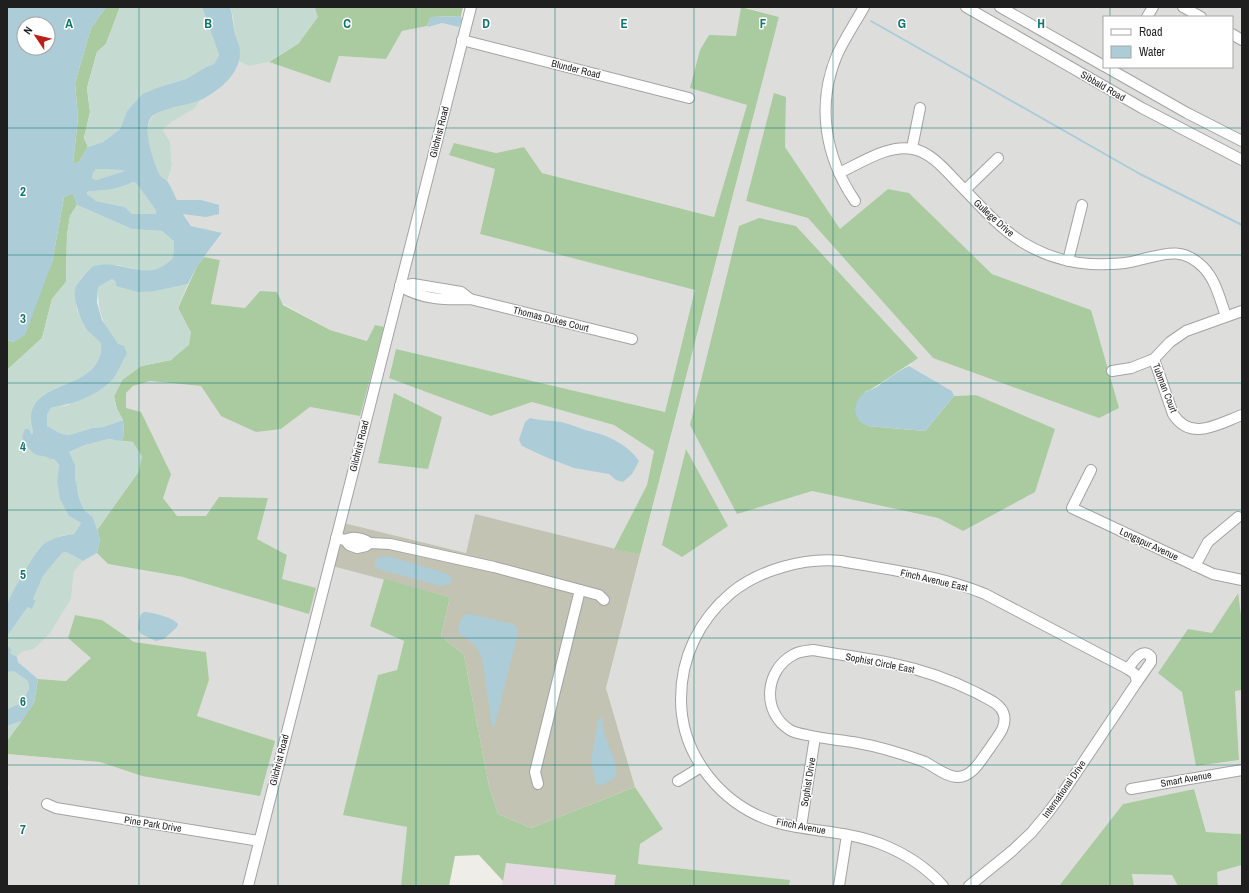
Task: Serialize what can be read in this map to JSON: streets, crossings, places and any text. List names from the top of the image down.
{
  "streets": {
    "street": [
      "Blunder Road",
      "Sibbald Road",
      "Gilchrist Road",
      "Gullege Drive",
      "Thomas Dukes Court",
      "Tubman Court",
      "Longspur Avenue",
      "Finch Avenue East",
      "Sophist Circle East",
      "Smart Avenue",
      "Sophist Drive",
      "International Drive",
      "Pine Park Drive",
      "Finch Avenue"
    ]
  },
  "crossings": [
    ["Blunder Road", "Gilchrist Road"],
    ["Gilchrist Road", "Thomas Dukes Court"],
    ["Gilchrist Road", "Pine Park Drive"],
    ["Finch Avenue East", "International Drive"],
    ["Finch Avenue East", "Finch Avenue"],
    ["Sophist Circle East", "Sophist Drive"],
    ["Sophist Drive", "Finch Avenue"]
  ],
  "legend": ["Road", "Water"],
  "north": "top left",
  "grid": {
    "columns": [
      "A",
      "B",
      "C",
      "D",
      "E",
      "F",
      "G",
      "H"
    ],
    "rows": [
      "2",
      "3",
      "4",
      "5",
      "6",
      "7"
    ]
  }
}
